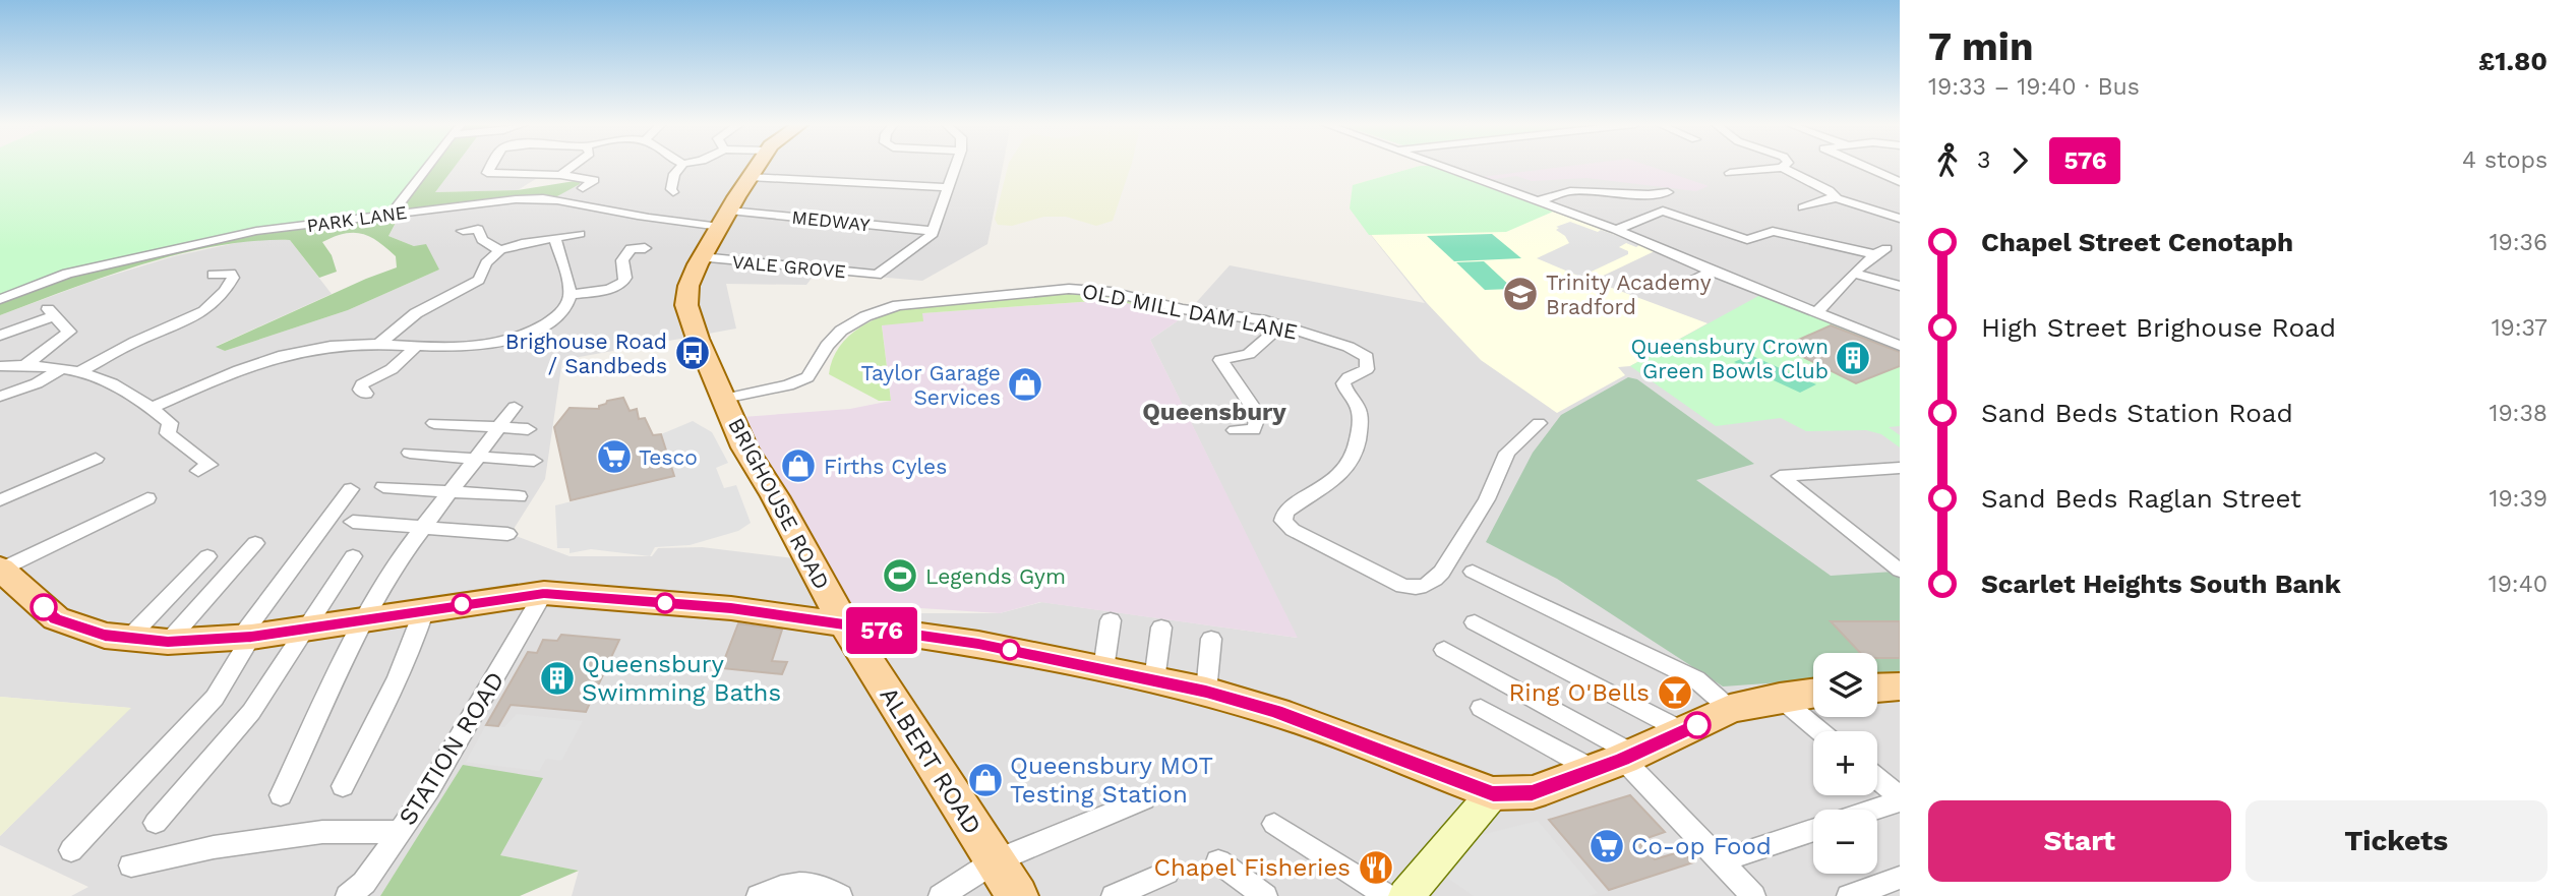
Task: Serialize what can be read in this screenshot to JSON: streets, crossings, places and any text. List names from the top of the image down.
{
  "streets": {
    "main road": ["BRIGHOUSE ROAD", "ALBERT ROAD"],
    "street": [
      "PARK LANE",
      "MEDWAY",
      "VALE GROVE",
      "OLD MILL DAM LANE",
      "STATION ROAD"
    ]
  },
  "crossings": [
    ["PARK LANE", "MEDWAY"],
    ["PARK LANE", "BRIGHOUSE ROAD"],
    ["MEDWAY", "VALE GROVE"],
    ["MEDWAY", "BRIGHOUSE ROAD"],
    ["VALE GROVE", "BRIGHOUSE ROAD"],
    ["OLD MILL DAM LANE", "BRIGHOUSE ROAD"],
    ["BRIGHOUSE ROAD", "ALBERT ROAD"]
  ],
  "districts": ["Queensbury"],
  "places": {
    "school or university": ["Trinity Academy Bradford"],
    "bus stop": ["Brighouse Road / Sandbeds"],
    "building": ["Queensbury Crown Green Bowls Club", "Queensbury Swimming Baths"],
    "shop": ["Taylor Garage Services", "Firths Cyles", "Queensbury MOT Testing Station"],
    "supermarket": ["Tesco", "Co-op Food"],
    "sports": ["Legends Gym"],
    "bar": ["Ring O'Bells"],
    "restaurant": ["Chapel Fisheries"]
  },
  "lines": ["bus line 576"],
  "page": {
    "on_map": "576",
    "heading": ["7 min", "19:33 – 19:40 · Bus", "£1.80"],
    "legs": ["3", "576", "4 stops"],
    "list": [
      {
        "name": "Chapel Street Cenotaph",
        "value": "19:36"
      },
      {
        "name": "High Street Brighouse Road",
        "value": "19:37"
      },
      {
        "name": "Sand Beds Station Road",
        "value": "19:38"
      },
      {
        "name": "Sand Beds Raglan Street",
        "value": "19:39"
      },
      {
        "name": "Scarlet Heights South Bank",
        "value": "19:40"
      }
    ],
    "map_buttons": ["+", "−"],
    "buttons": ["Start", "Tickets"]
  }
}
